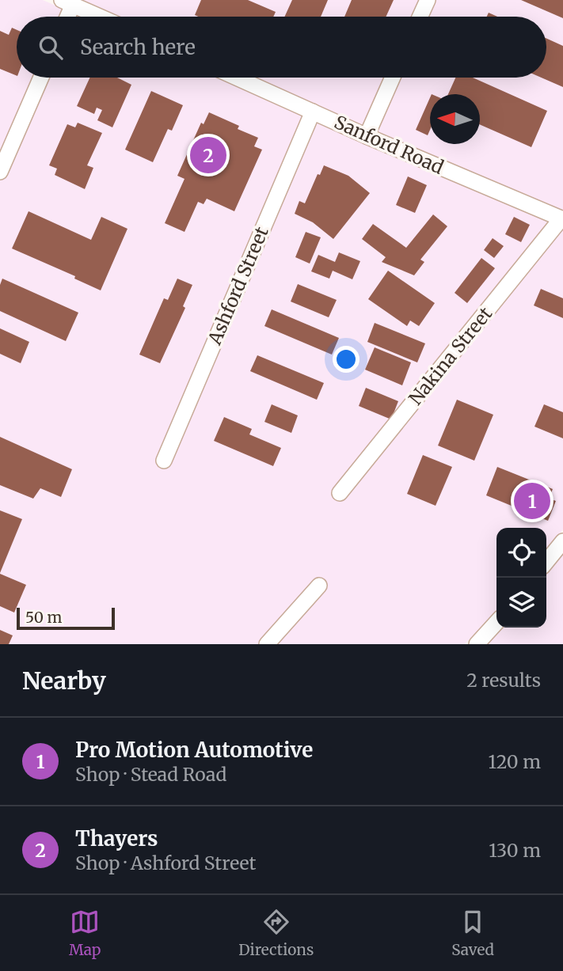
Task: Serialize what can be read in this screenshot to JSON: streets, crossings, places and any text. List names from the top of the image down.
{
  "streets": {
    "street": ["Sanford Road", "Ashford Street", "Nakina Street"]
  },
  "crossings": [
    ["Sanford Road", "Ashford Street"],
    ["Sanford Road", "Nakina Street"]
  ],
  "scale_bar": "50 m",
  "north": "left",
  "page": {
    "search": "Search here",
    "pins": ["2", "1"],
    "scale": "50 m",
    "heading": ["Nearby", "2 results"],
    "list": [
      {
        "mark": "1",
        "name": "Pro Motion Automotive",
        "note": "Shop · Stead Road",
        "value": "120 m"
      },
      {
        "mark": "2",
        "name": "Thayers",
        "note": "Shop · Ashford Street",
        "value": "130 m"
      }
    ],
    "nav": ["Map", "Directions", "Saved"]
  }
}
